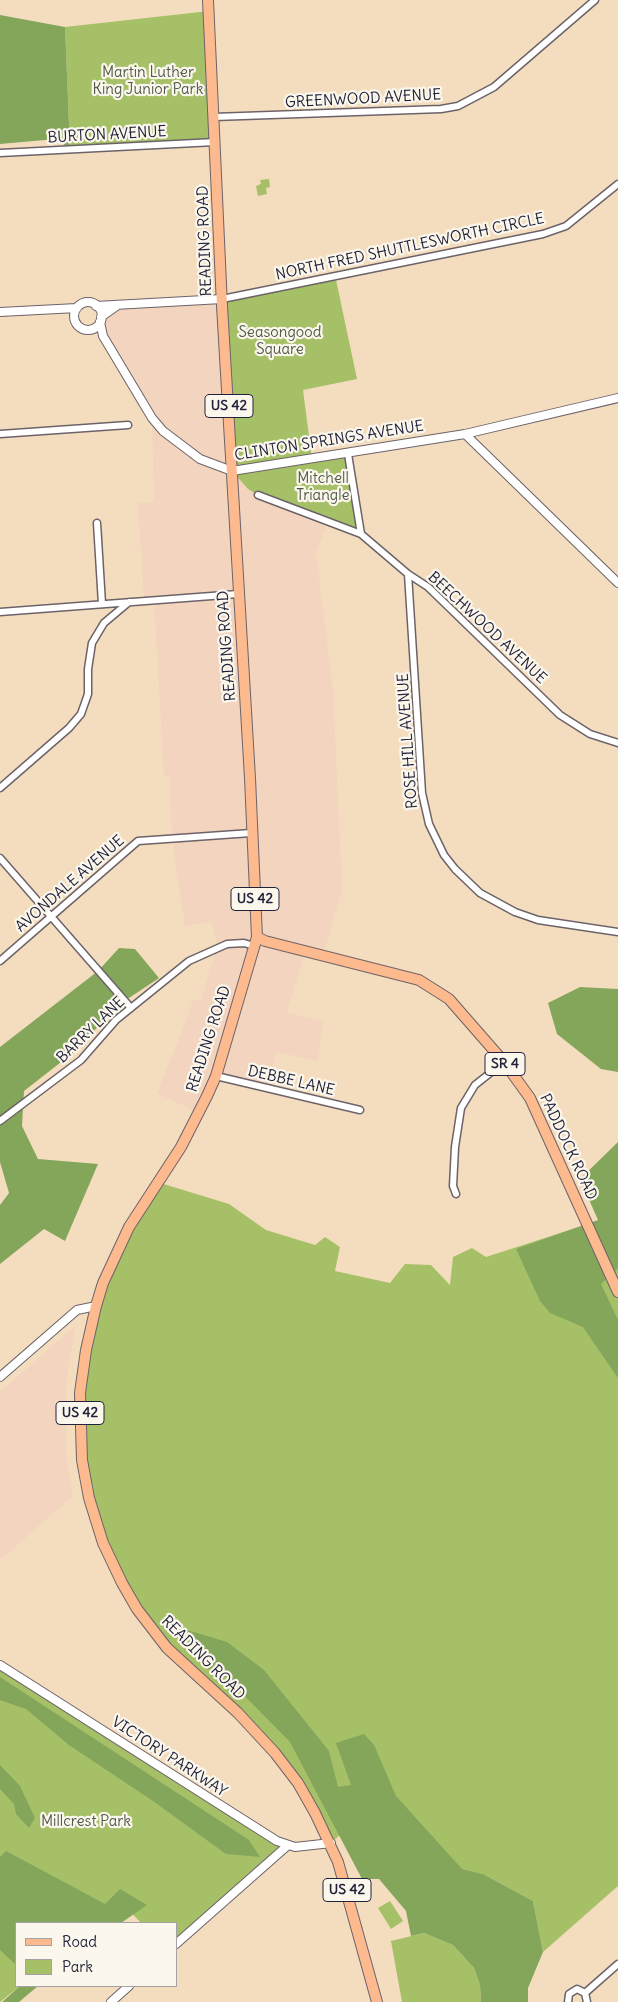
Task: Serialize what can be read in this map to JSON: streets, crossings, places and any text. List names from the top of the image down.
{
  "streets": {
    "main road": [
      "READING ROAD",
      "US 42",
      "SR 4",
      "PADDOCK ROAD"
    ],
    "street": [
      "GREENWOOD AVENUE",
      "BURTON AVENUE",
      "NORTH FRED SHUTTLESWORTH CIRCLE",
      "CLINTON SPRINGS AVENUE",
      "BEECHWOOD AVENUE",
      "ROSE HILL AVENUE",
      "AVONDALE AVENUE",
      "BARRY LANE",
      "DEBBE LANE",
      "VICTORY PARKWAY"
    ]
  },
  "crossings": [
    ["GREENWOOD AVENUE", "READING ROAD"],
    ["BURTON AVENUE", "READING ROAD"],
    ["READING ROAD", "NORTH FRED SHUTTLESWORTH CIRCLE"],
    ["READING ROAD", "CLINTON SPRINGS AVENUE"],
    ["READING ROAD", "AVONDALE AVENUE"],
    ["READING ROAD", "BARRY LANE"],
    ["READING ROAD", "DEBBE LANE"],
    ["READING ROAD", "PADDOCK ROAD"],
    ["BEECHWOOD AVENUE", "ROSE HILL AVENUE"],
    ["BARRY LANE", "PADDOCK ROAD"]
  ],
  "parks": [
    "Martin Luther King Junior Park",
    "Seasongood Square",
    "Mitchell Triangle",
    "Millcrest Park"
  ],
  "legend": ["Road", "Park"]
}
